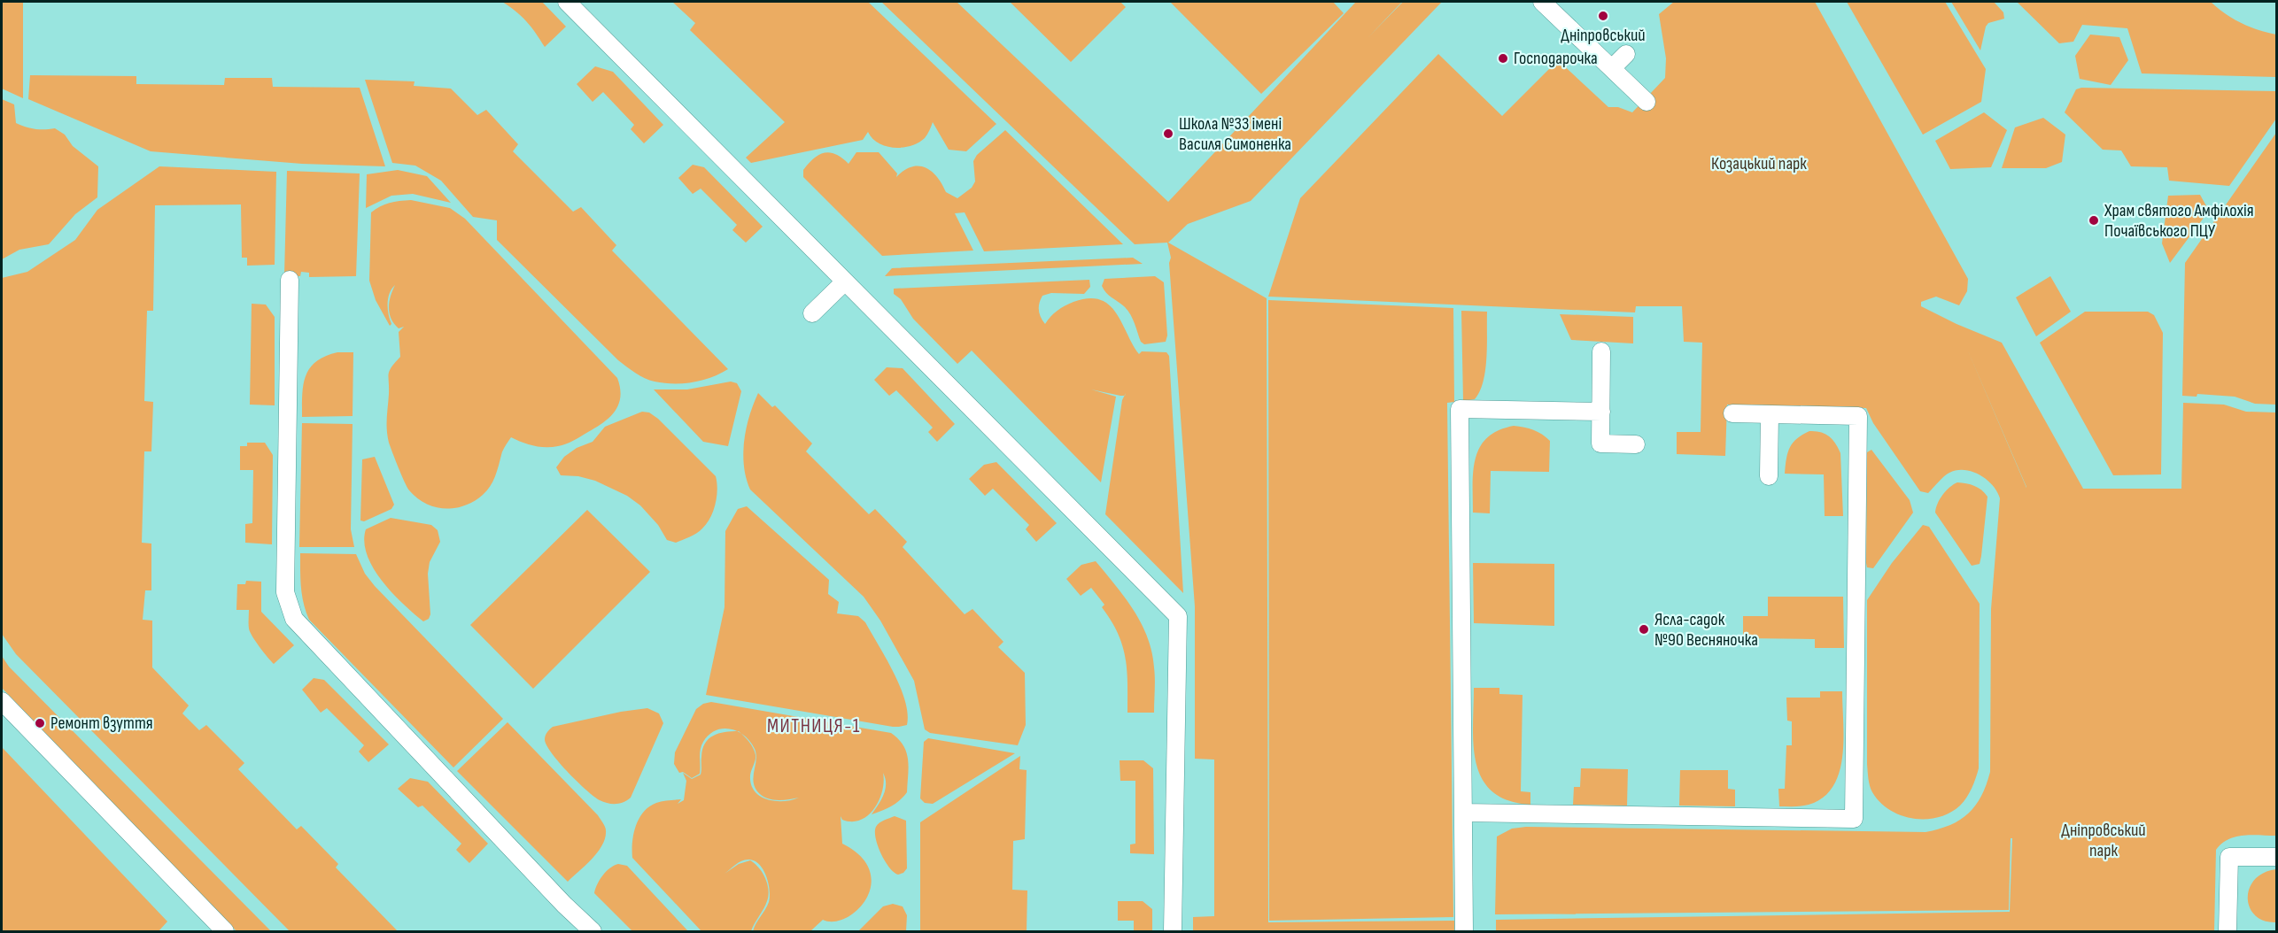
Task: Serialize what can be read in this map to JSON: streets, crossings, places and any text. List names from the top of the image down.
{
  "districts": ["МИТНИЦЯ-1"],
  "parks": ["Козацький парк", "Дніпровський парк"],
  "places": [
    "Дніпровський",
    "Господарочка",
    "Школа №33 імені Василя Симоненка",
    "Храм святого Амфілохія Почаївського ПЦУ",
    "Ясла-садок №90 Весняночка",
    "Ремонт взуття"
  ]
}
